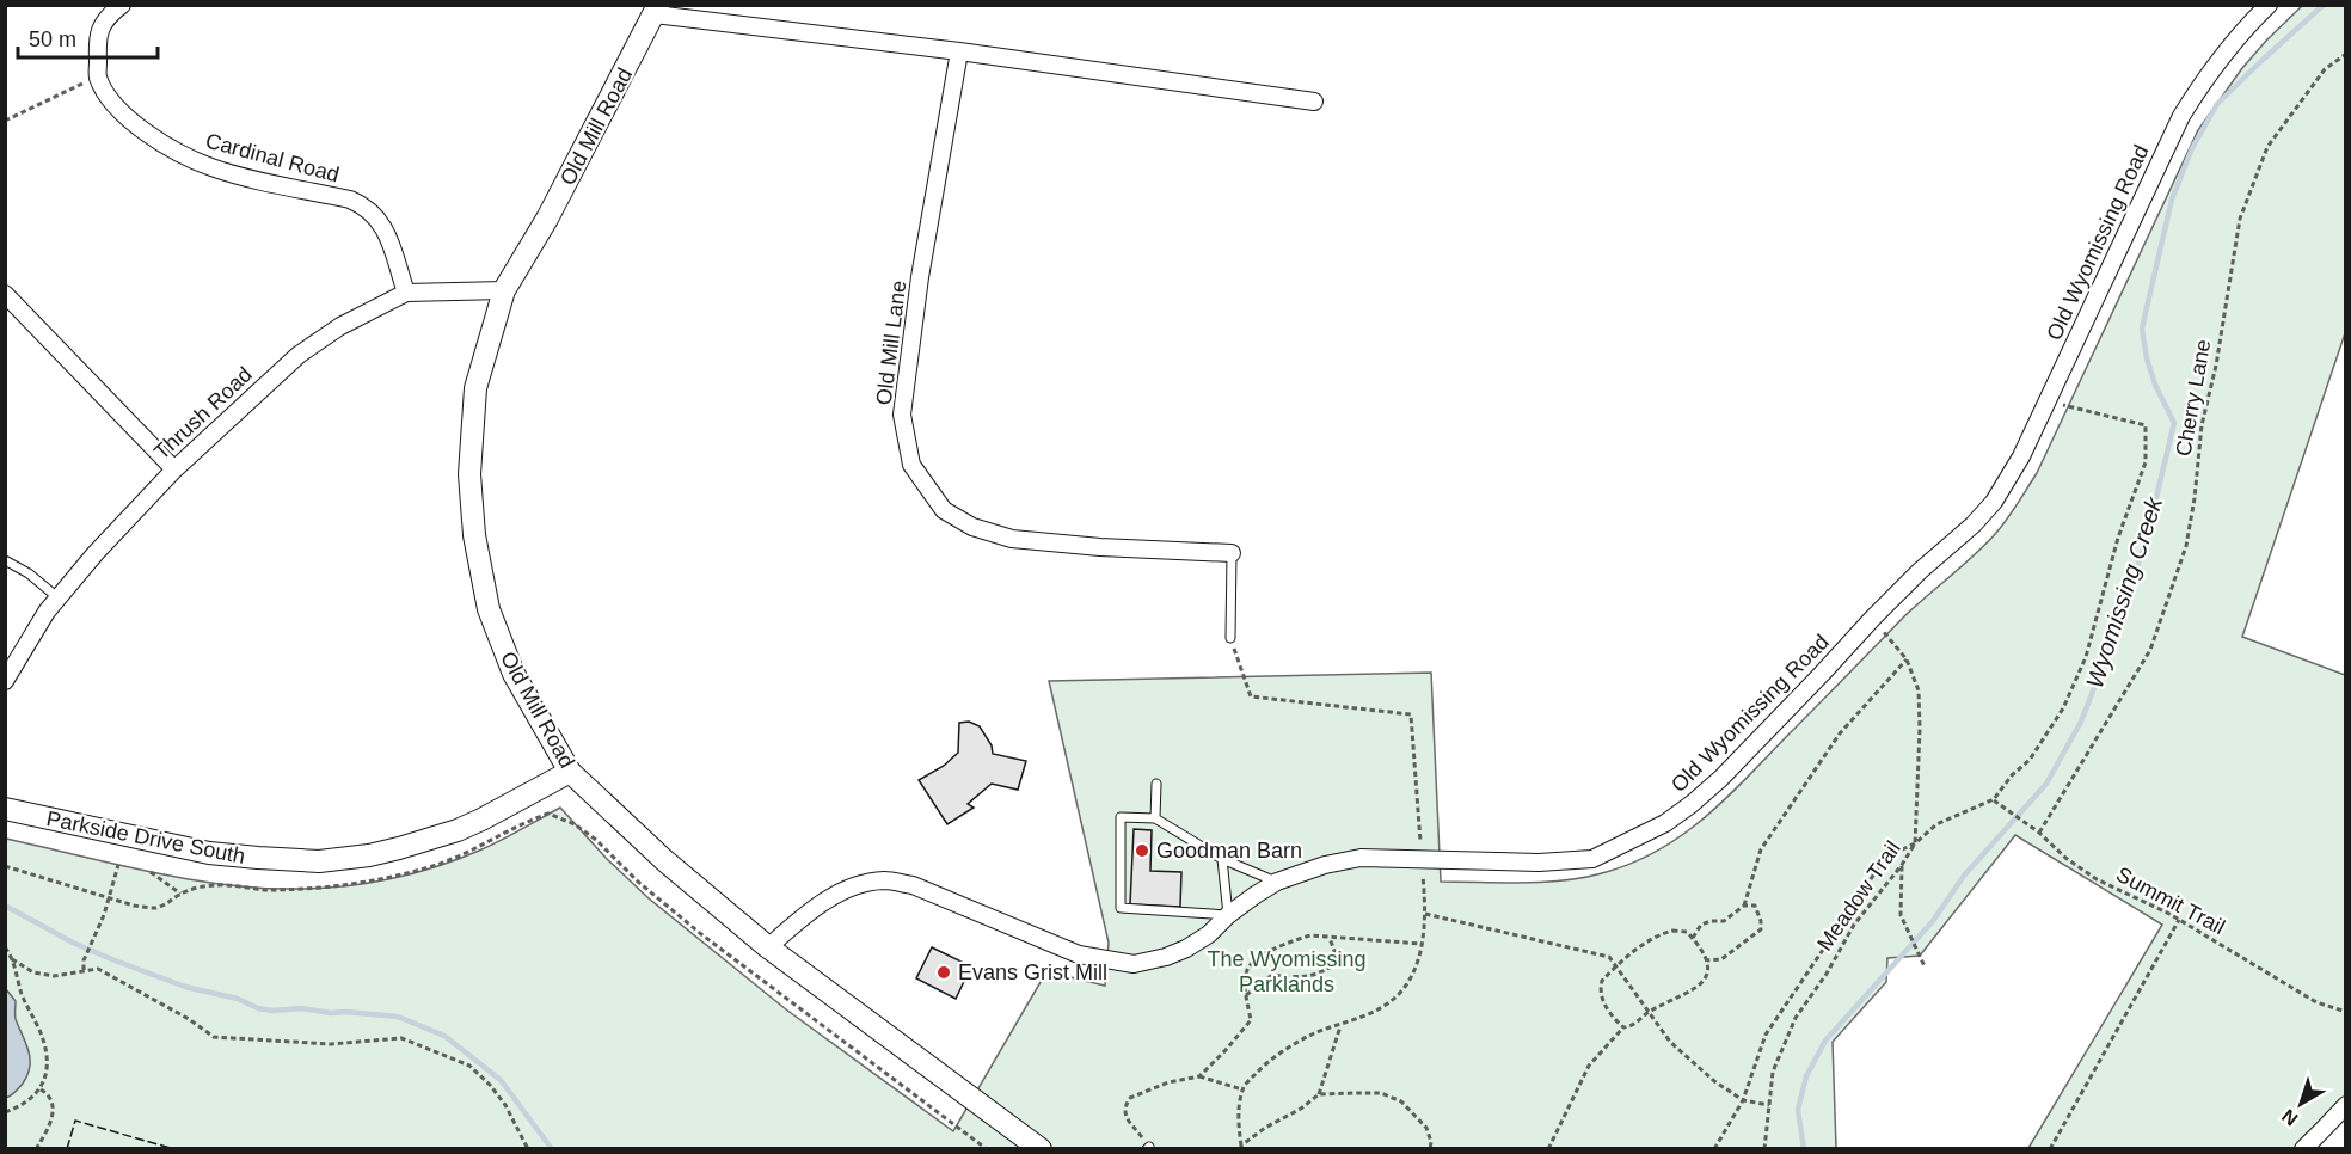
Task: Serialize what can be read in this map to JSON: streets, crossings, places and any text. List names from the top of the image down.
{
  "streets": {
    "street": [
      "Old Mill Road",
      "Cardinal Road",
      "Old Wyomissing Road",
      "Old Mill Lane",
      "Thrush Road",
      "Parkside Drive South"
    ],
    "path": ["Cherry Lane", "Meadow Trail", "Summit Trail"]
  },
  "crossings": [
    ["Old Mill Road", "Old Wyomissing Road"],
    ["Old Mill Road", "Thrush Road"],
    ["Old Mill Road", "Parkside Drive South"],
    ["Cardinal Road", "Thrush Road"],
    ["Old Wyomissing Road", "Meadow Trail"],
    ["Cherry Lane", "Summit Trail"]
  ],
  "water": ["Wyomissing Creek"],
  "parks": ["The Wyomissing Parklands"],
  "places": ["Goodman Barn", "Evans Grist Mill"],
  "scale_bar": "50 m",
  "north": "bottom left"
}
